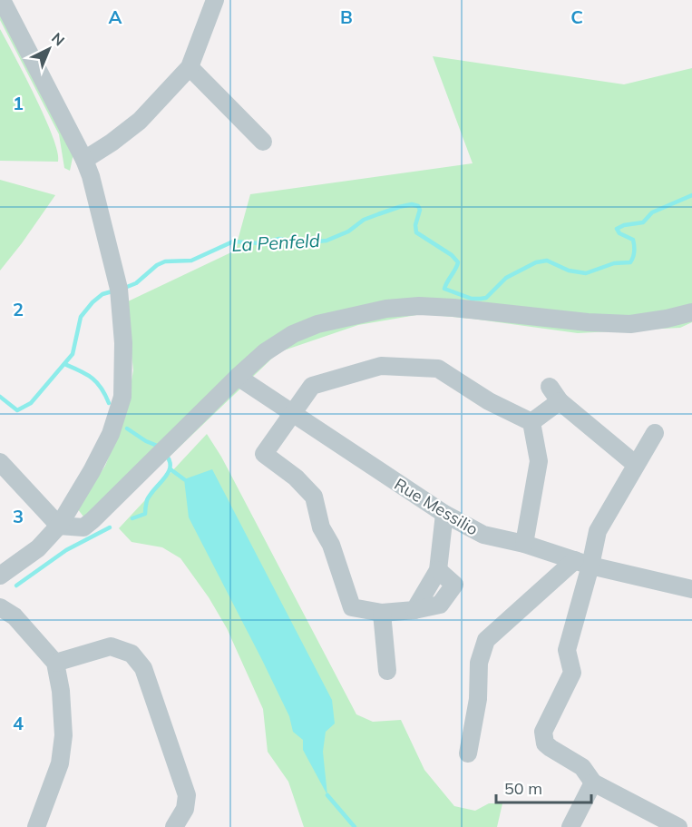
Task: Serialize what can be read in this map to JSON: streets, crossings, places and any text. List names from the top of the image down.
{
  "streets": {
    "street": ["Rue Messilio"]
  },
  "water": ["La Penfeld"],
  "scale_bar": "50 m",
  "north": "top right",
  "grid": {
    "columns": ["A", "B", "C"],
    "rows": [
      "1",
      "2",
      "3",
      "4"
    ]
  }
}
